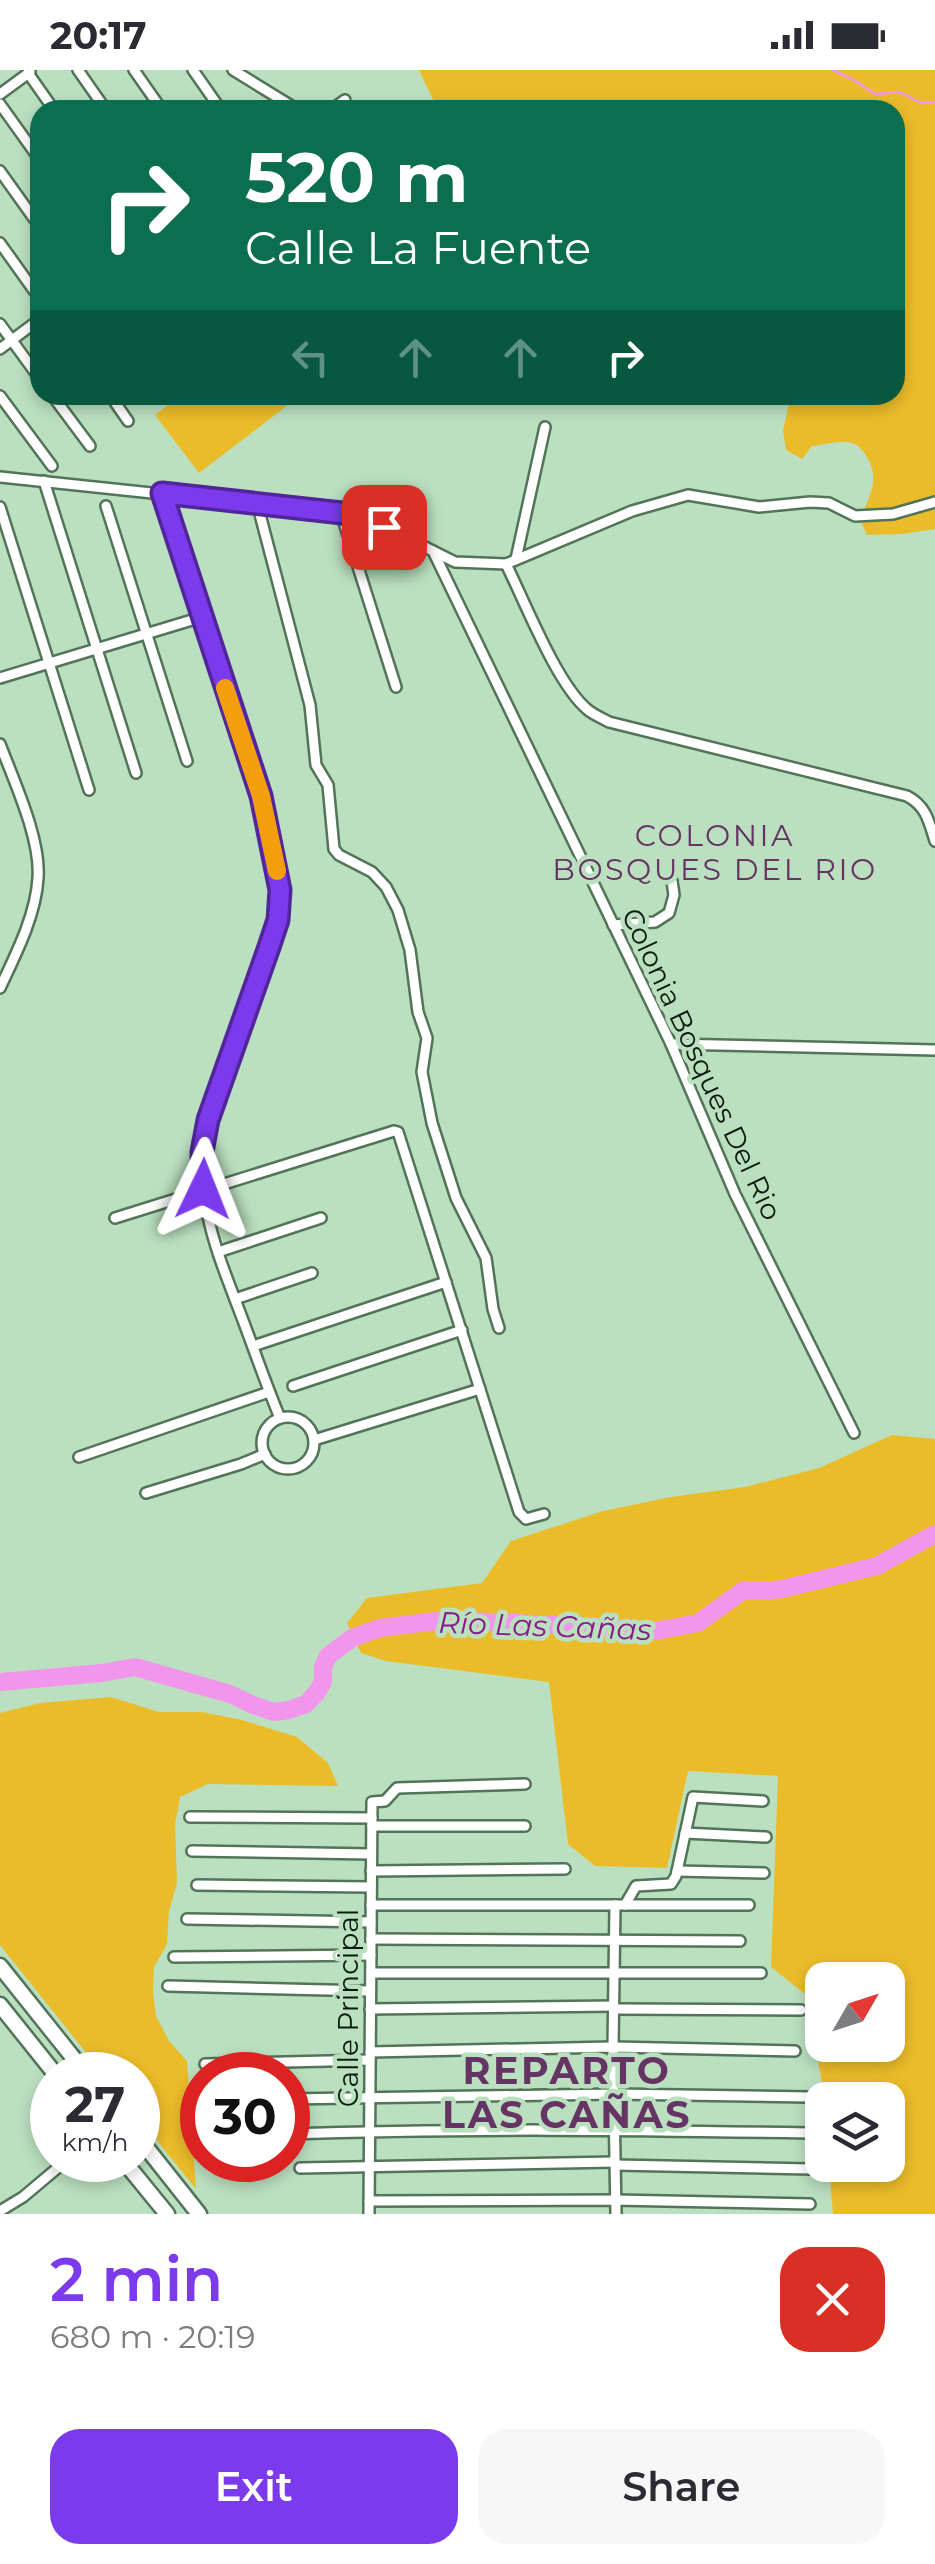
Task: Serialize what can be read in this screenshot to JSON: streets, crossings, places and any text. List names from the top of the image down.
{
  "streets": {
    "street": ["Colonia Bosques Del Rio", "Calle Principal"]
  },
  "districts": ["COLONIA BOSQUES DEL RIO", "REPARTO LAS CAÑAS"],
  "water": ["Río Las Cañas"],
  "north": "top right",
  "page": {
    "status": "20:17",
    "turn": ["520 m", "Calle La Fuente"],
    "speed": "27 km/h",
    "limit": "30",
    "heading": ["2 min", "680 m · 20:19"],
    "buttons": ["Exit", "Share"]
  }
}
